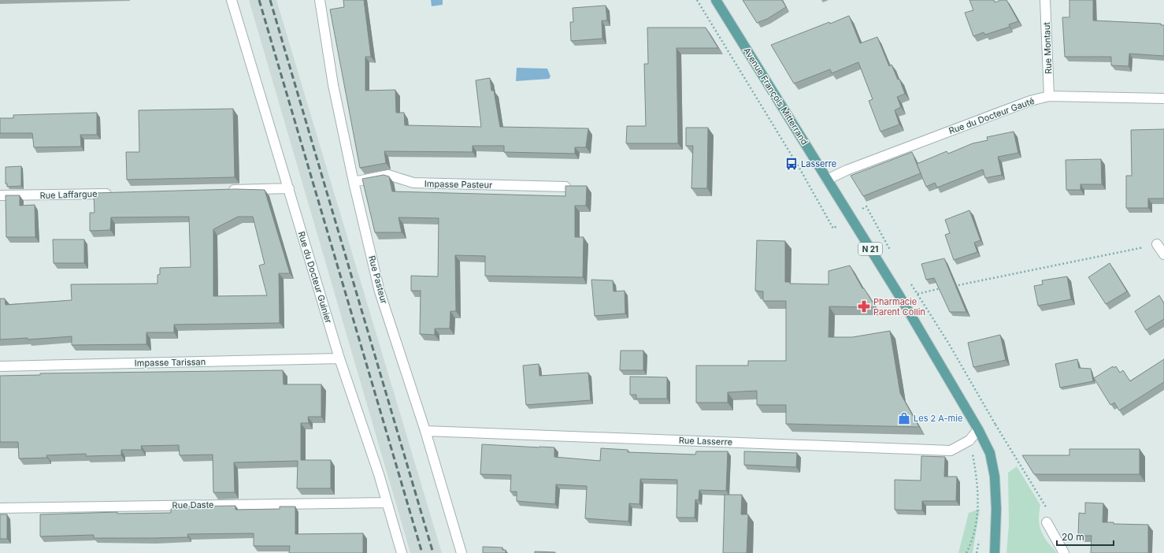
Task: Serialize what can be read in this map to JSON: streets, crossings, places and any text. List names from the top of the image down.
{
  "streets": {
    "main road": ["Avenue François Mitterrand", "N 21"],
    "street": [
      "Rue Montaut",
      "Rue du Docteur Gauté",
      "Impasse Pasteur",
      "Rue Laffargue",
      "Rue du Docteur Guinier",
      "Rue Pasteur",
      "Impasse Tarissan",
      "Rue Lasserre",
      "Rue Daste"
    ]
  },
  "crossings": [
    ["Rue Montaut", "Rue du Docteur Gauté"],
    ["Avenue François Mitterrand", "Rue du Docteur Gauté"],
    ["Avenue François Mitterrand", "Rue Lasserre"],
    ["Impasse Pasteur", "Rue Pasteur"],
    ["Rue du Docteur Guinier", "Impasse Tarissan"],
    ["Rue du Docteur Guinier", "Rue Daste"],
    ["Rue Pasteur", "Rue Lasserre"]
  ],
  "places": {
    "bus stop": ["Lasserre"],
    "pharmacy": ["Pharmacie Parent Collin"],
    "shop": ["Les 2 A-mie"]
  },
  "scale_bar": "20 m"
}
